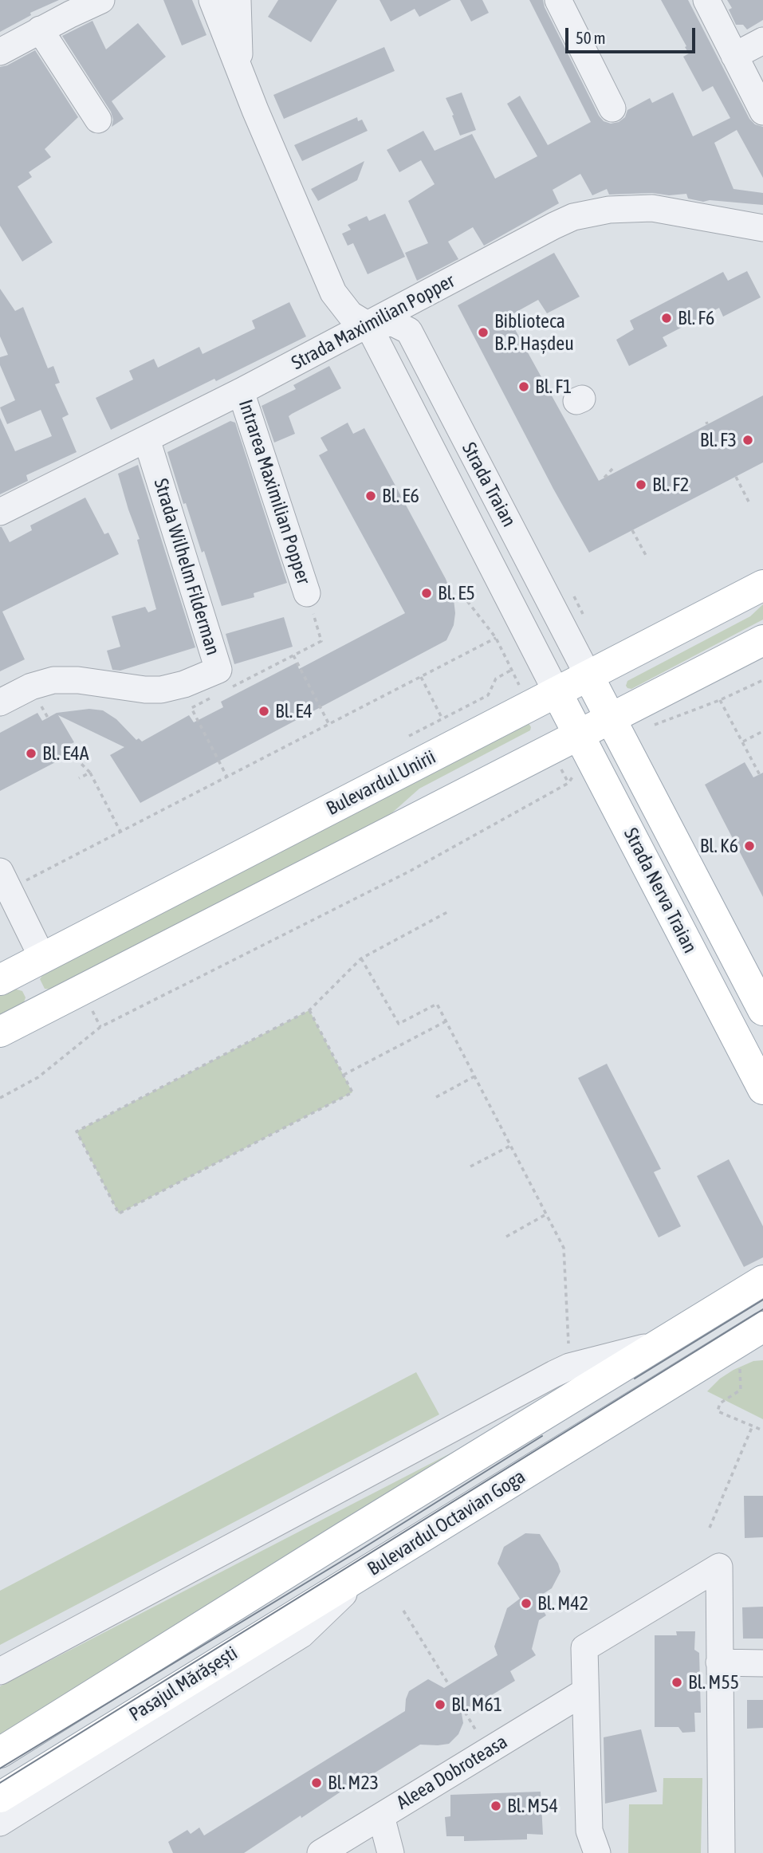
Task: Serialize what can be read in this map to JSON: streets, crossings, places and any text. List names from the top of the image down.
{
  "streets": {
    "main road": [
      "Bulevardul Unirii",
      "Strada Nerva Traian",
      "Bulevardul Octavian Goga",
      "Pasajul Mărășești"
    ],
    "street": [
      "Strada Maximilian Popper",
      "Strada Traian",
      "Intrarea Maximilian Popper",
      "Strada Wilhelm Filderman",
      "Aleea Dobroteasa"
    ]
  },
  "crossings": [
    ["Strada Maximilian Popper", "Strada Traian"],
    ["Strada Maximilian Popper", "Intrarea Maximilian Popper"],
    ["Strada Maximilian Popper", "Strada Wilhelm Filderman"],
    ["Strada Traian", "Bulevardul Unirii"],
    ["Strada Traian", "Strada Nerva Traian"],
    ["Bulevardul Unirii", "Strada Nerva Traian"],
    ["Bulevardul Octavian Goga", "Pasajul Mărășești"]
  ],
  "places": [
    "Bl. F6",
    "Biblioteca B.P. Hașdeu",
    "Bl. F1",
    "Bl. F3",
    "Bl. F2",
    "Bl. E6",
    "Bl. E5",
    "Bl. E4",
    "Bl. E4A",
    "Bl. K6",
    "Bl. M42",
    "Bl. M55",
    "Bl. M61",
    "Bl. M23",
    "Bl. M54"
  ],
  "scale_bar": "50 m"
}
